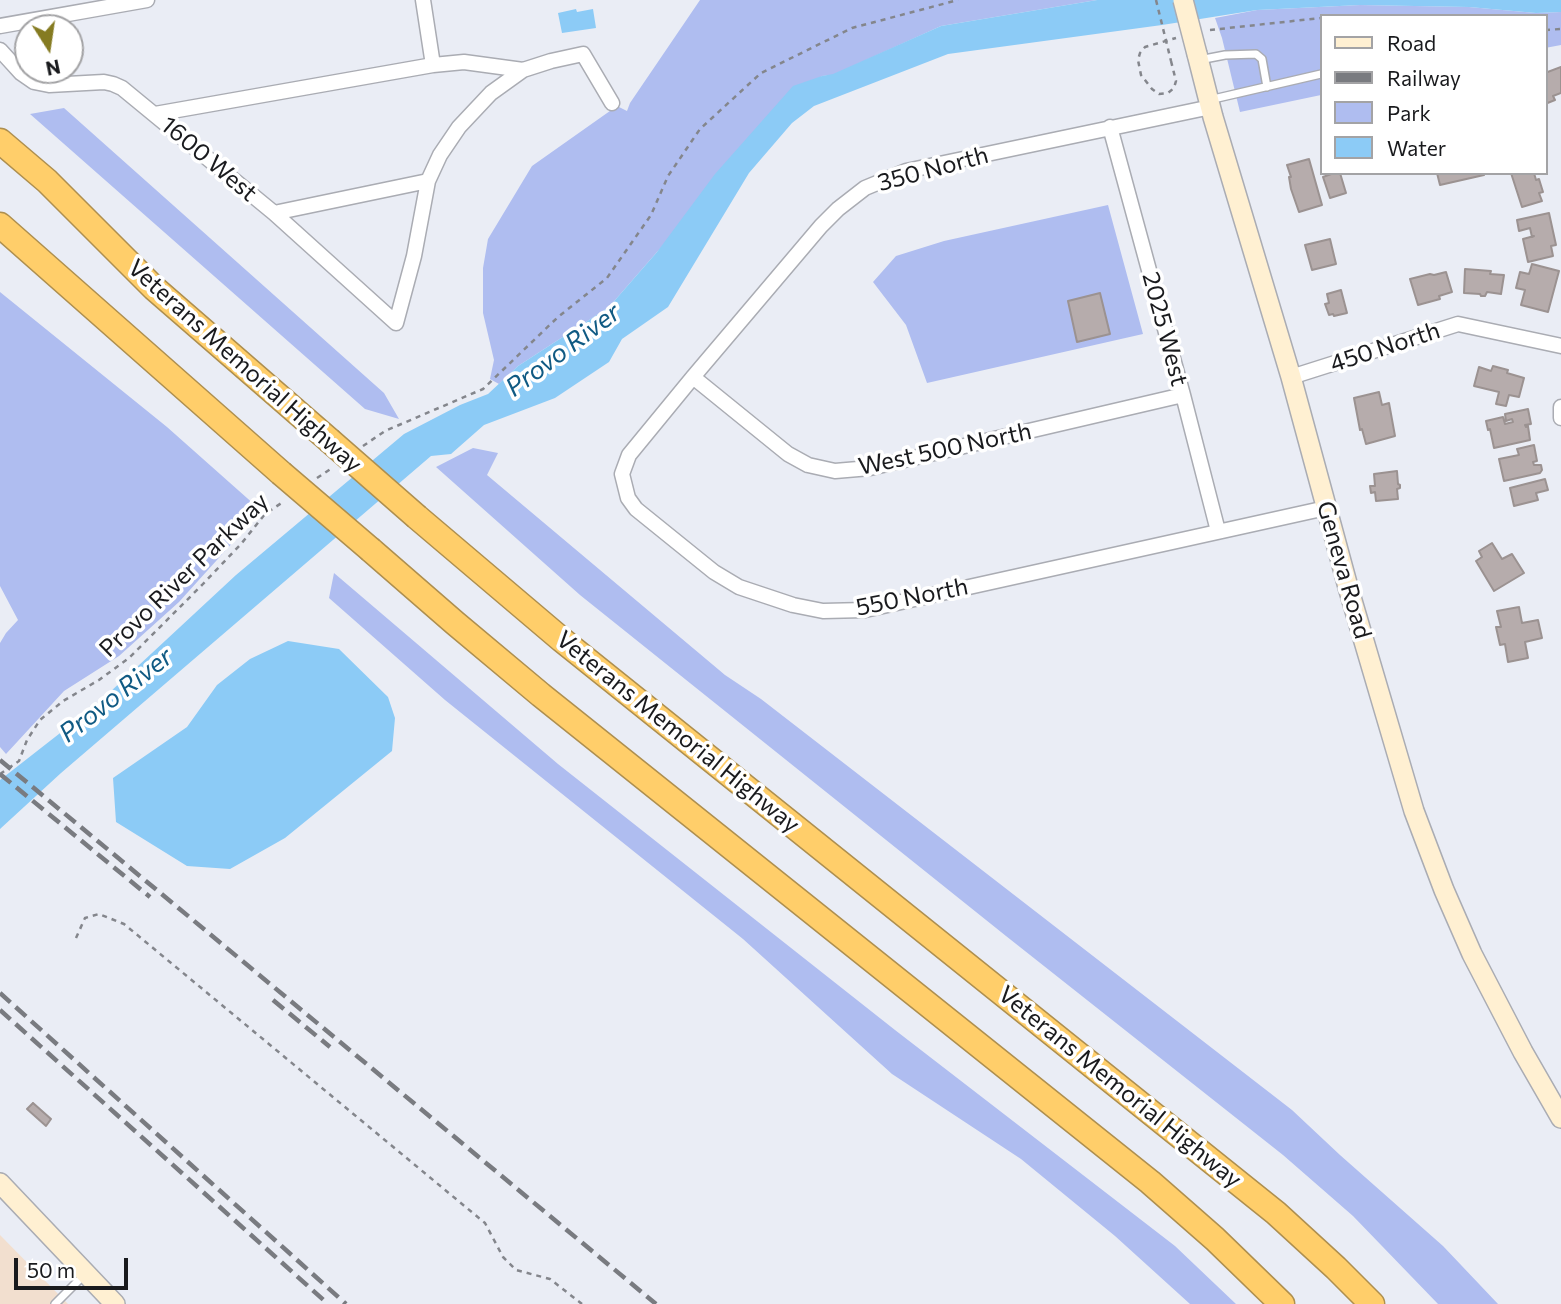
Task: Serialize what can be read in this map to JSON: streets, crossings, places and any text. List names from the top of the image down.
{
  "streets": {
    "highway": ["Veterans Memorial Highway"],
    "main road": ["Geneva Road"],
    "street": [
      "1600 West",
      "350 North",
      "2025 West",
      "450 North",
      "West 500 North",
      "550 North"
    ],
    "path": ["Provo River Parkway"]
  },
  "crossings": [
    ["350 North", "2025 West"],
    ["350 North", "West 500 North"],
    ["350 North", "Geneva Road"],
    ["350 North", "550 North"],
    ["2025 West", "West 500 North"],
    ["2025 West", "550 North"],
    ["450 North", "Geneva Road"],
    ["West 500 North", "550 North"],
    ["Geneva Road", "550 North"]
  ],
  "water": ["Provo River"],
  "legend": [
    "Road",
    "Railway",
    "Park",
    "Water"
  ],
  "scale_bar": "50 m",
  "north": "bottom"
}
